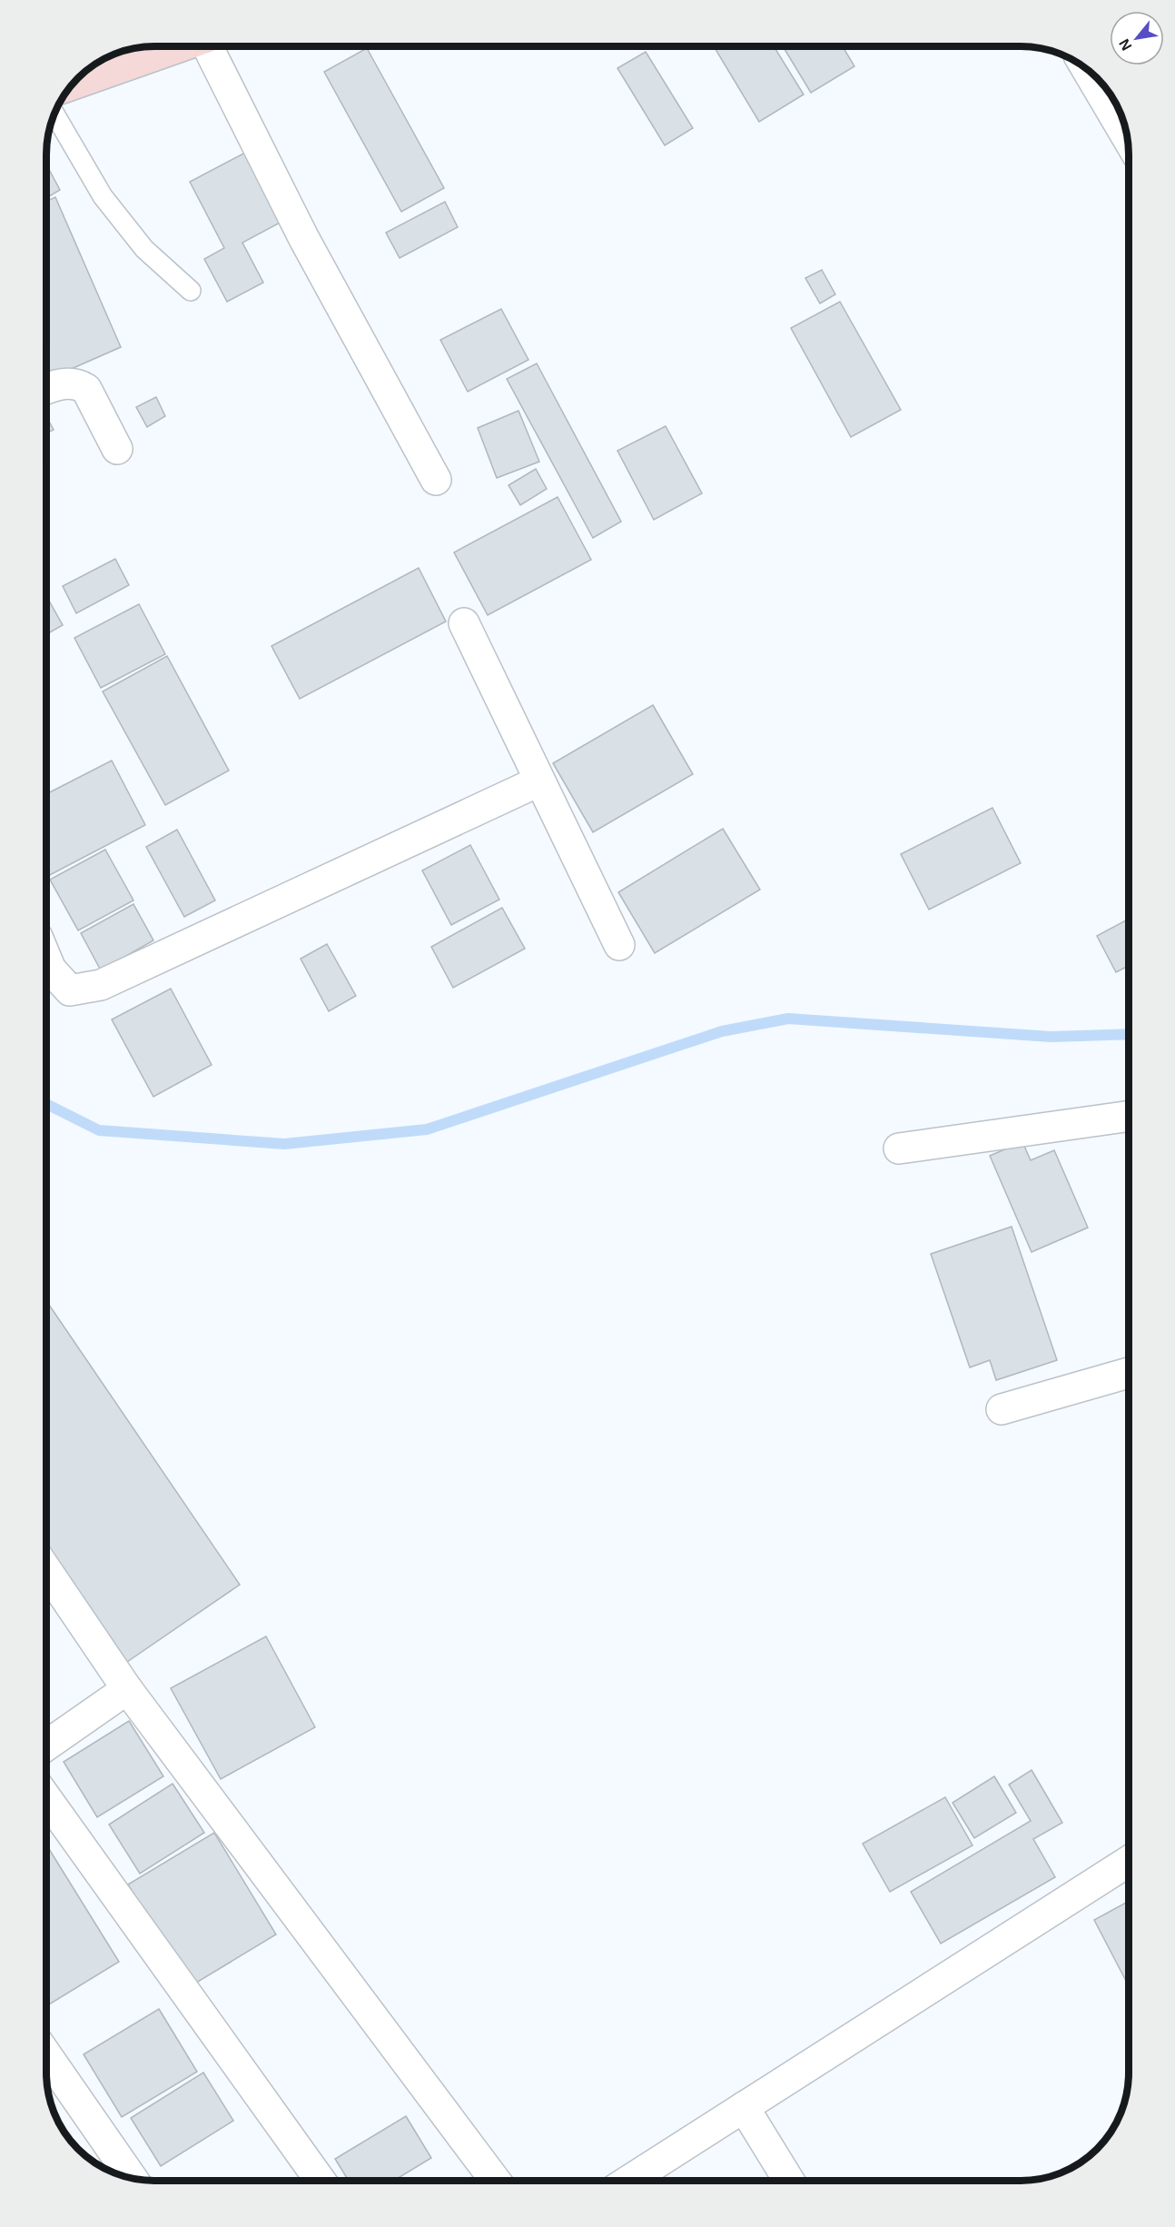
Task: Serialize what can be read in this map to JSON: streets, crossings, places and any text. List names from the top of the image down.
{
  "north": "bottom left"
}
